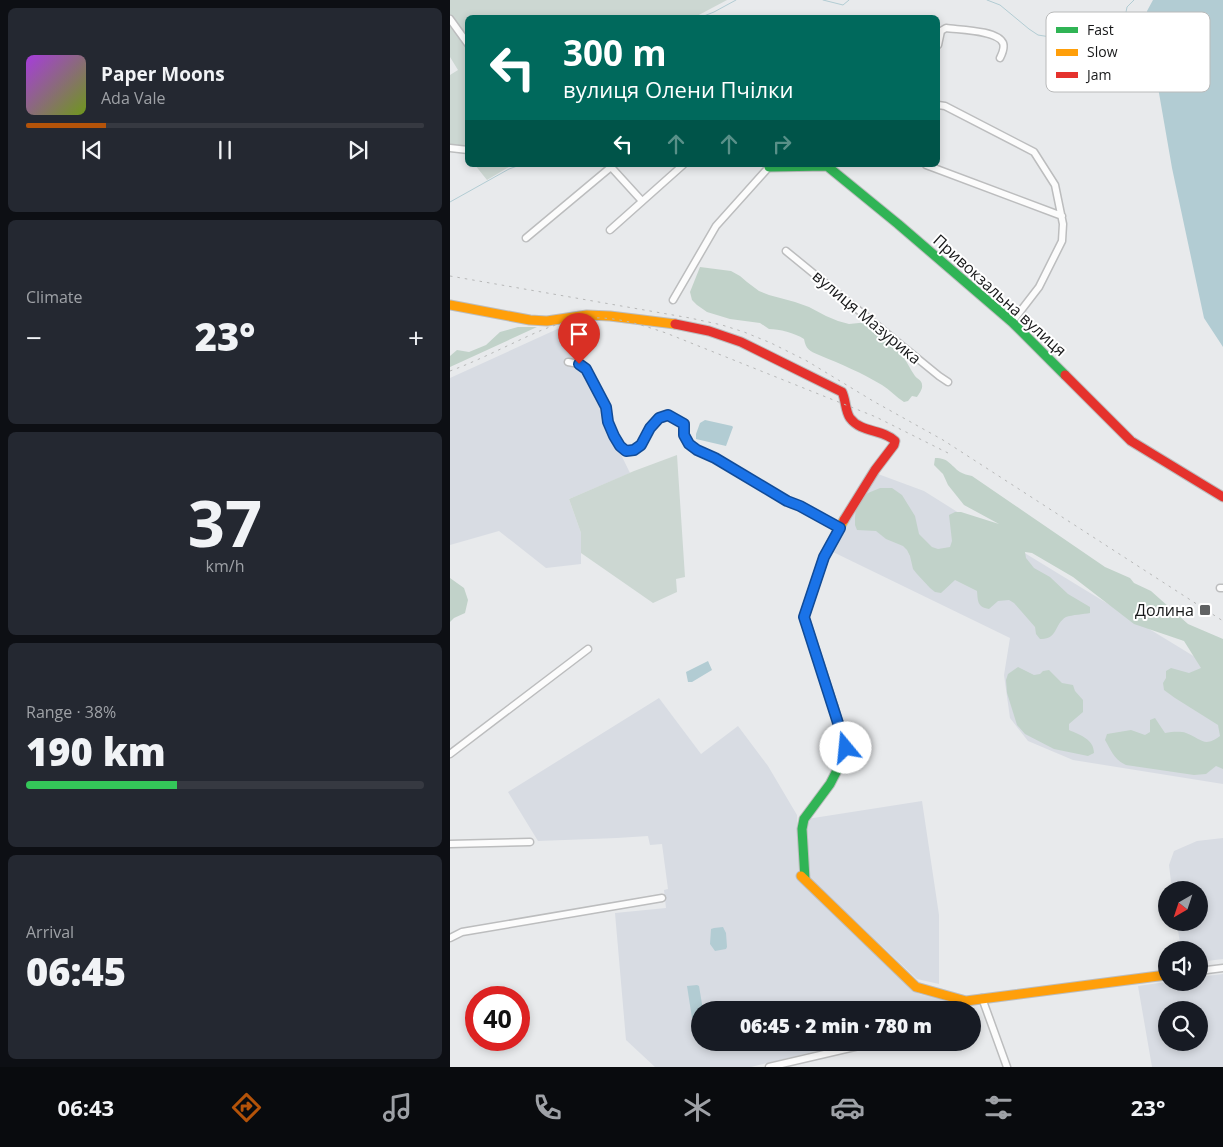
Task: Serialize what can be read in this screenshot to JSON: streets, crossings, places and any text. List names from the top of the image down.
{
  "streets": {
    "street": ["Привокзальна вулиця", "вулиця Мазурика"]
  },
  "places": {
    "transit": ["Долина"]
  },
  "legend": ["Fast", "Slow", "Jam"],
  "north": "bottom left",
  "page": {
    "turn": ["300 m", "вулиця Олени Пчілки"],
    "song": ["Paper Moons", "Ada Vale"],
    "tile": [
      "Climate",
      ["37", "km/h"],
      ["Range · 38%", "190 km"],
      ["Arrival", "06:45"]
    ],
    "heat": ["−", "23°", "+"],
    "limit": "40",
    "trip": "06:45 · 2 min · 780 m",
    "tabs": ["06:43", "23°"]
  }
}
